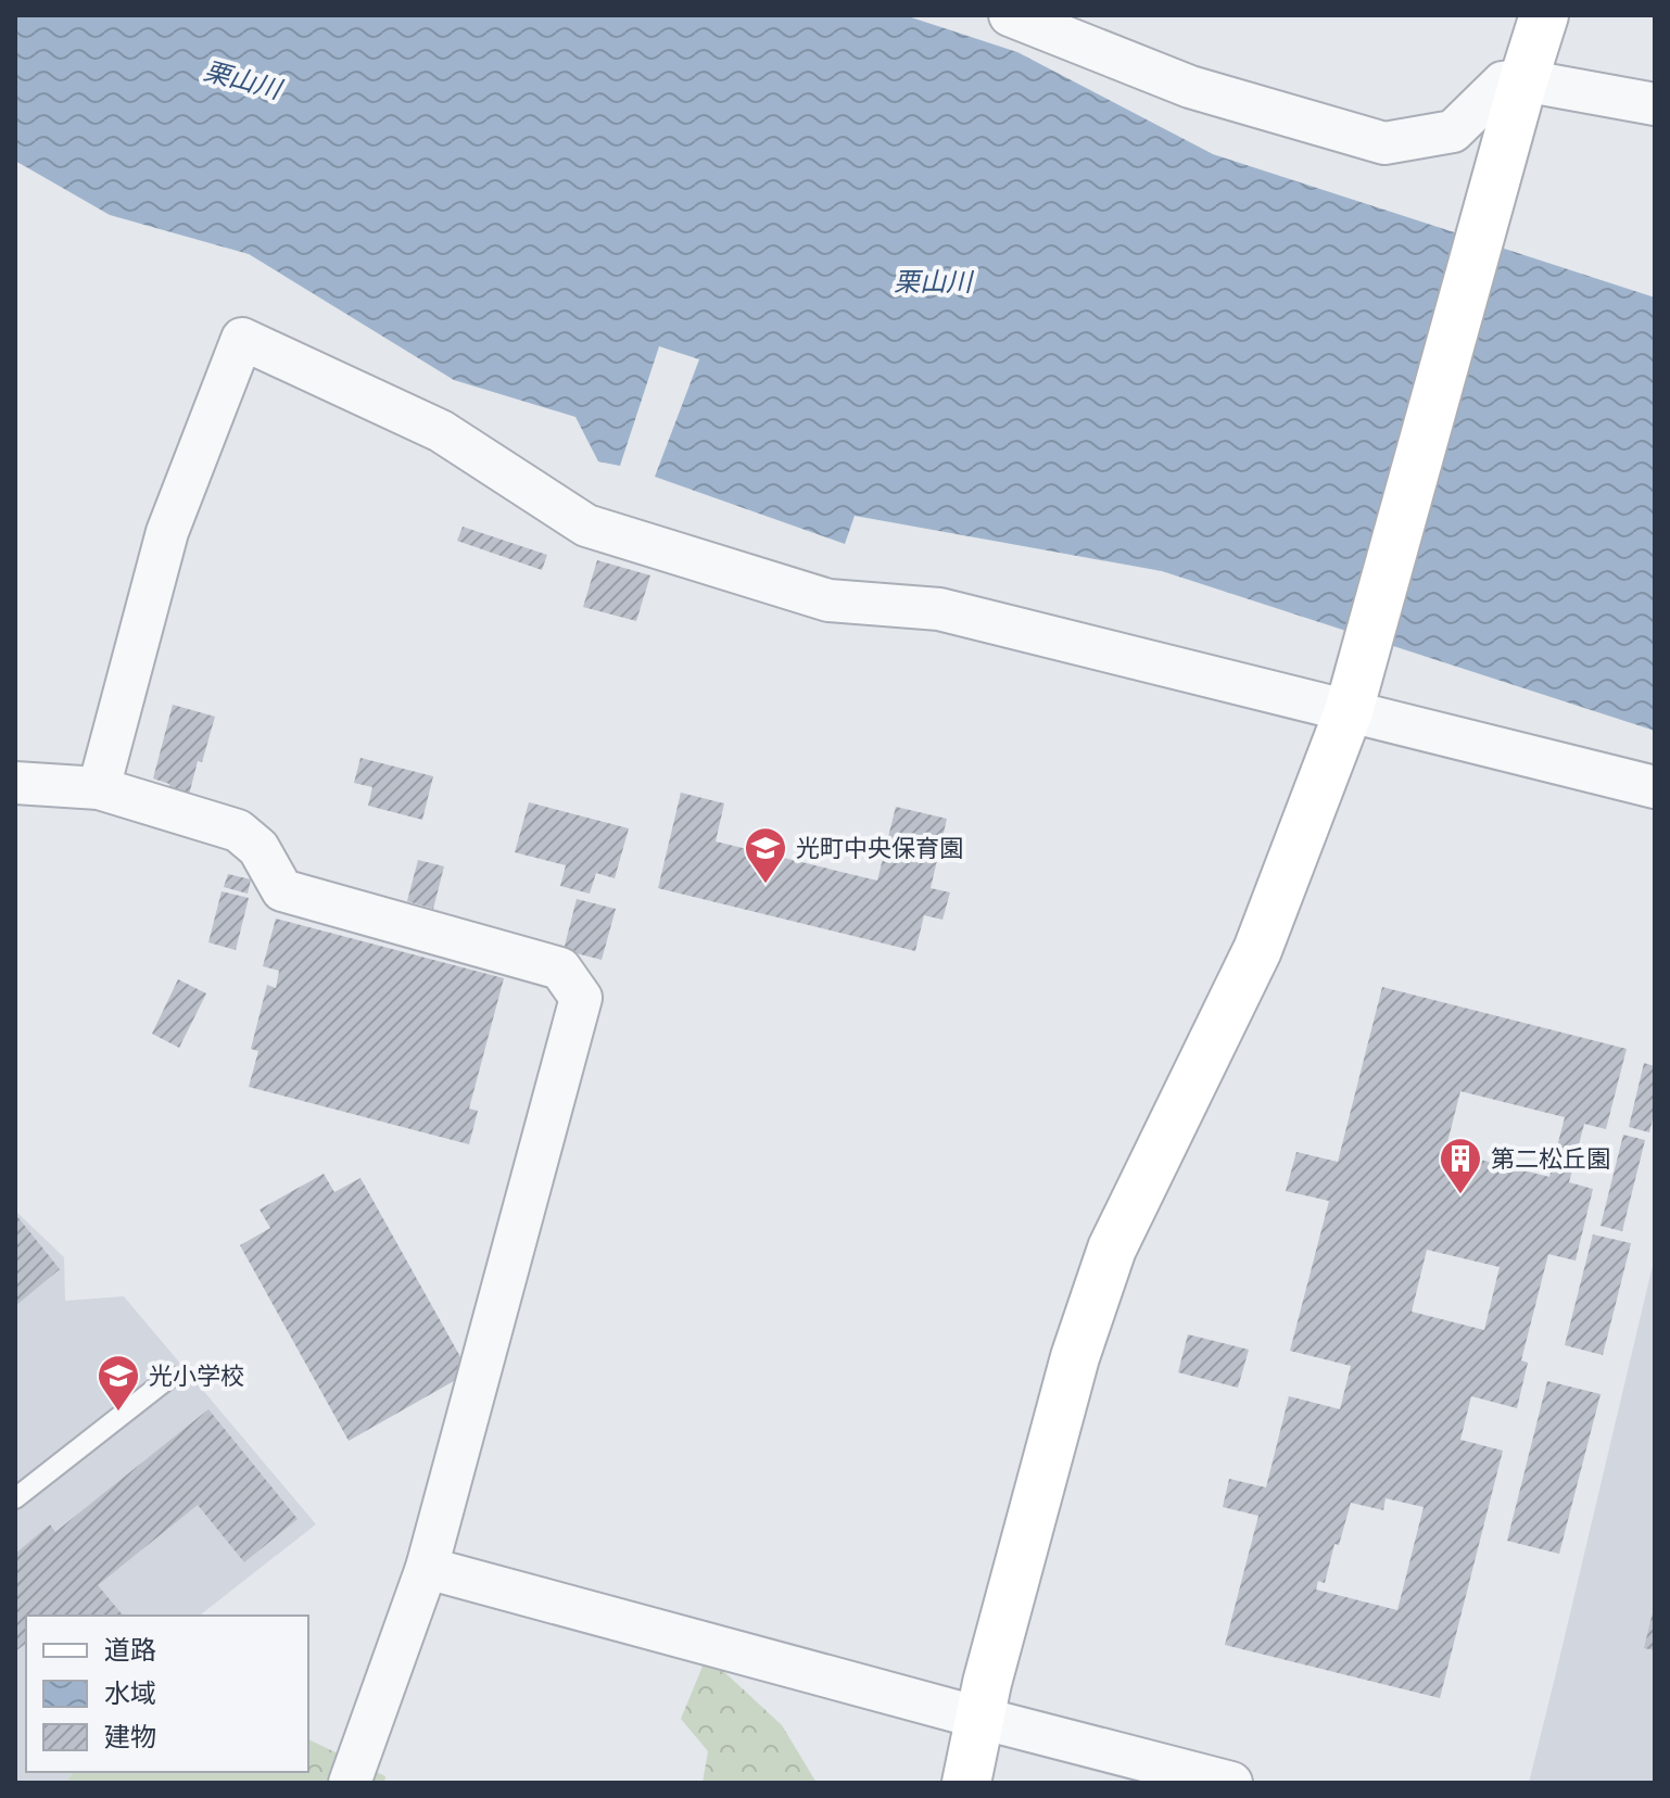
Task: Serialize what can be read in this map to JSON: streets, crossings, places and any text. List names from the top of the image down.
{
  "water": ["栗山川"],
  "places": {
    "school or university": ["光町中央保育園", "光小学校"],
    "building": ["第二松丘園"]
  },
  "legend": ["道路", "水域", "建物"]
}
